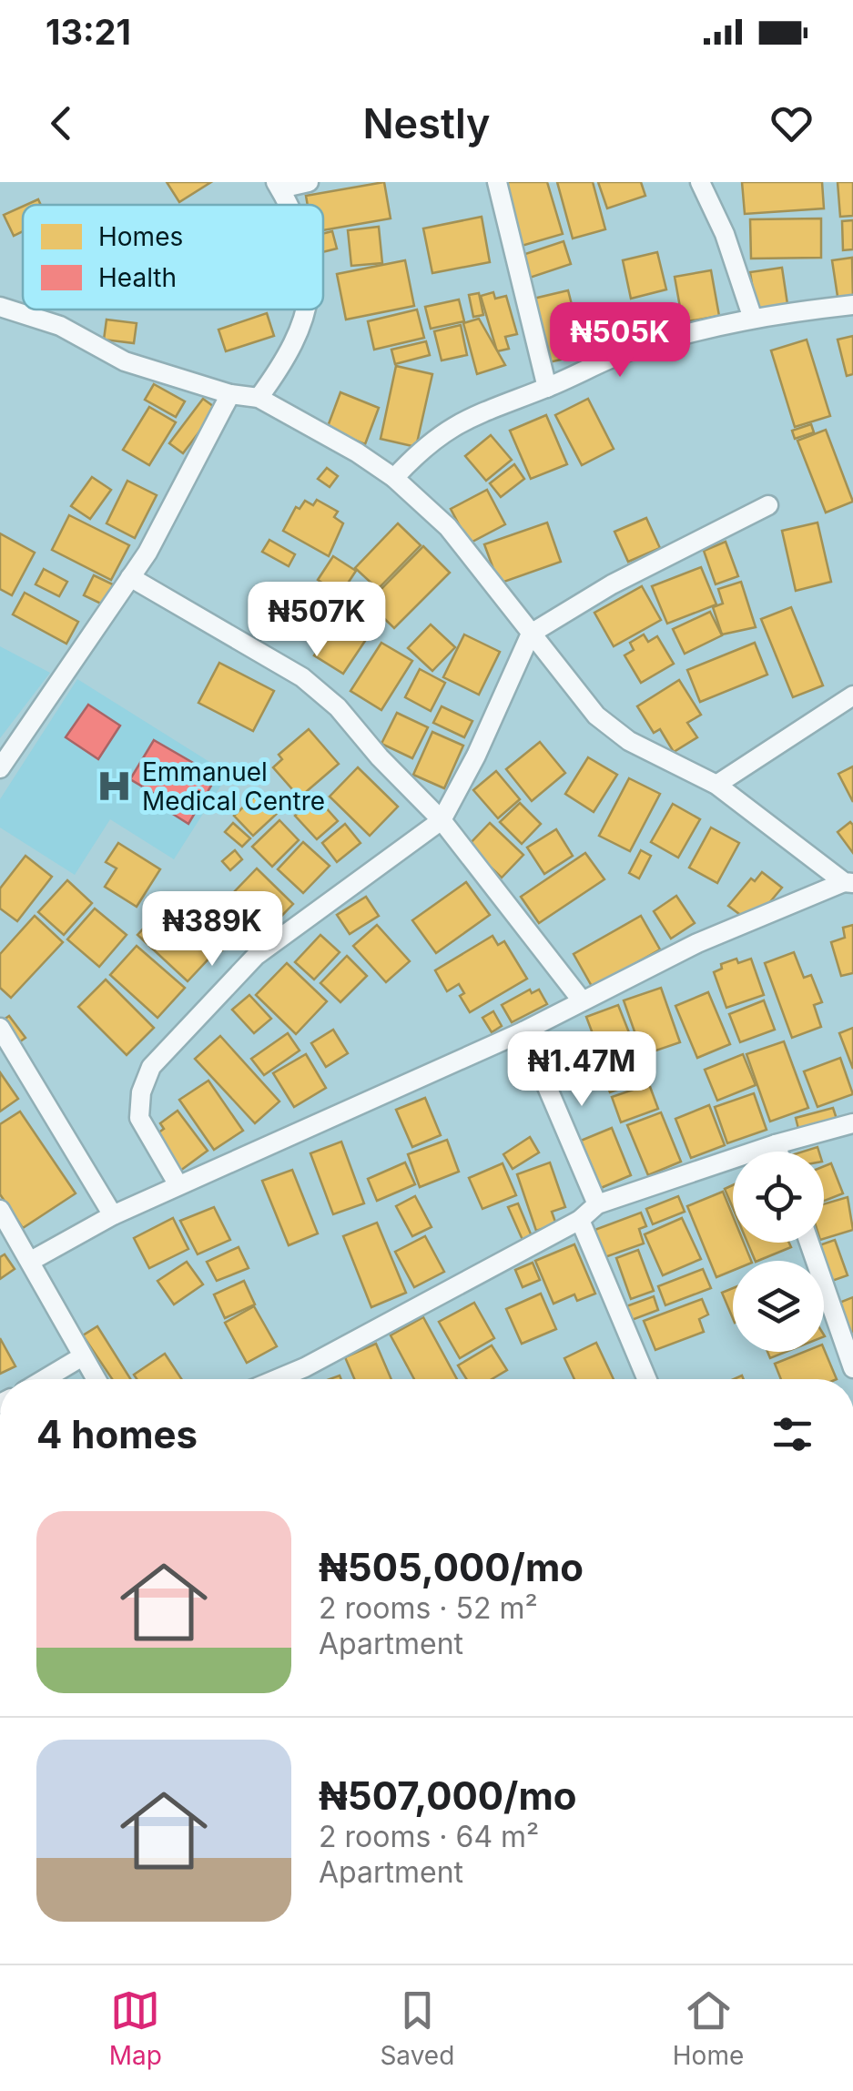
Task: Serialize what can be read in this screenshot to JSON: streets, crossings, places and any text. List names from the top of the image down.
{
  "places": {
    "hospital": ["Emmanuel Medical Centre"]
  },
  "legend": ["Homes", "Health"],
  "page": {
    "status": "13:21",
    "header": "Nestly",
    "price": [
      "₦505K",
      "₦507K",
      "₦389K",
      "₦1.47M"
    ],
    "heading": "4 homes",
    "list": [
      {
        "name": "₦505,000/mo",
        "note": "2 rooms · 52 m² · Apartment"
      },
      {
        "name": "₦507,000/mo",
        "note": "2 rooms · 64 m² · Apartment"
      }
    ],
    "tabs": ["Map", "Saved", "Home"]
  }
}
